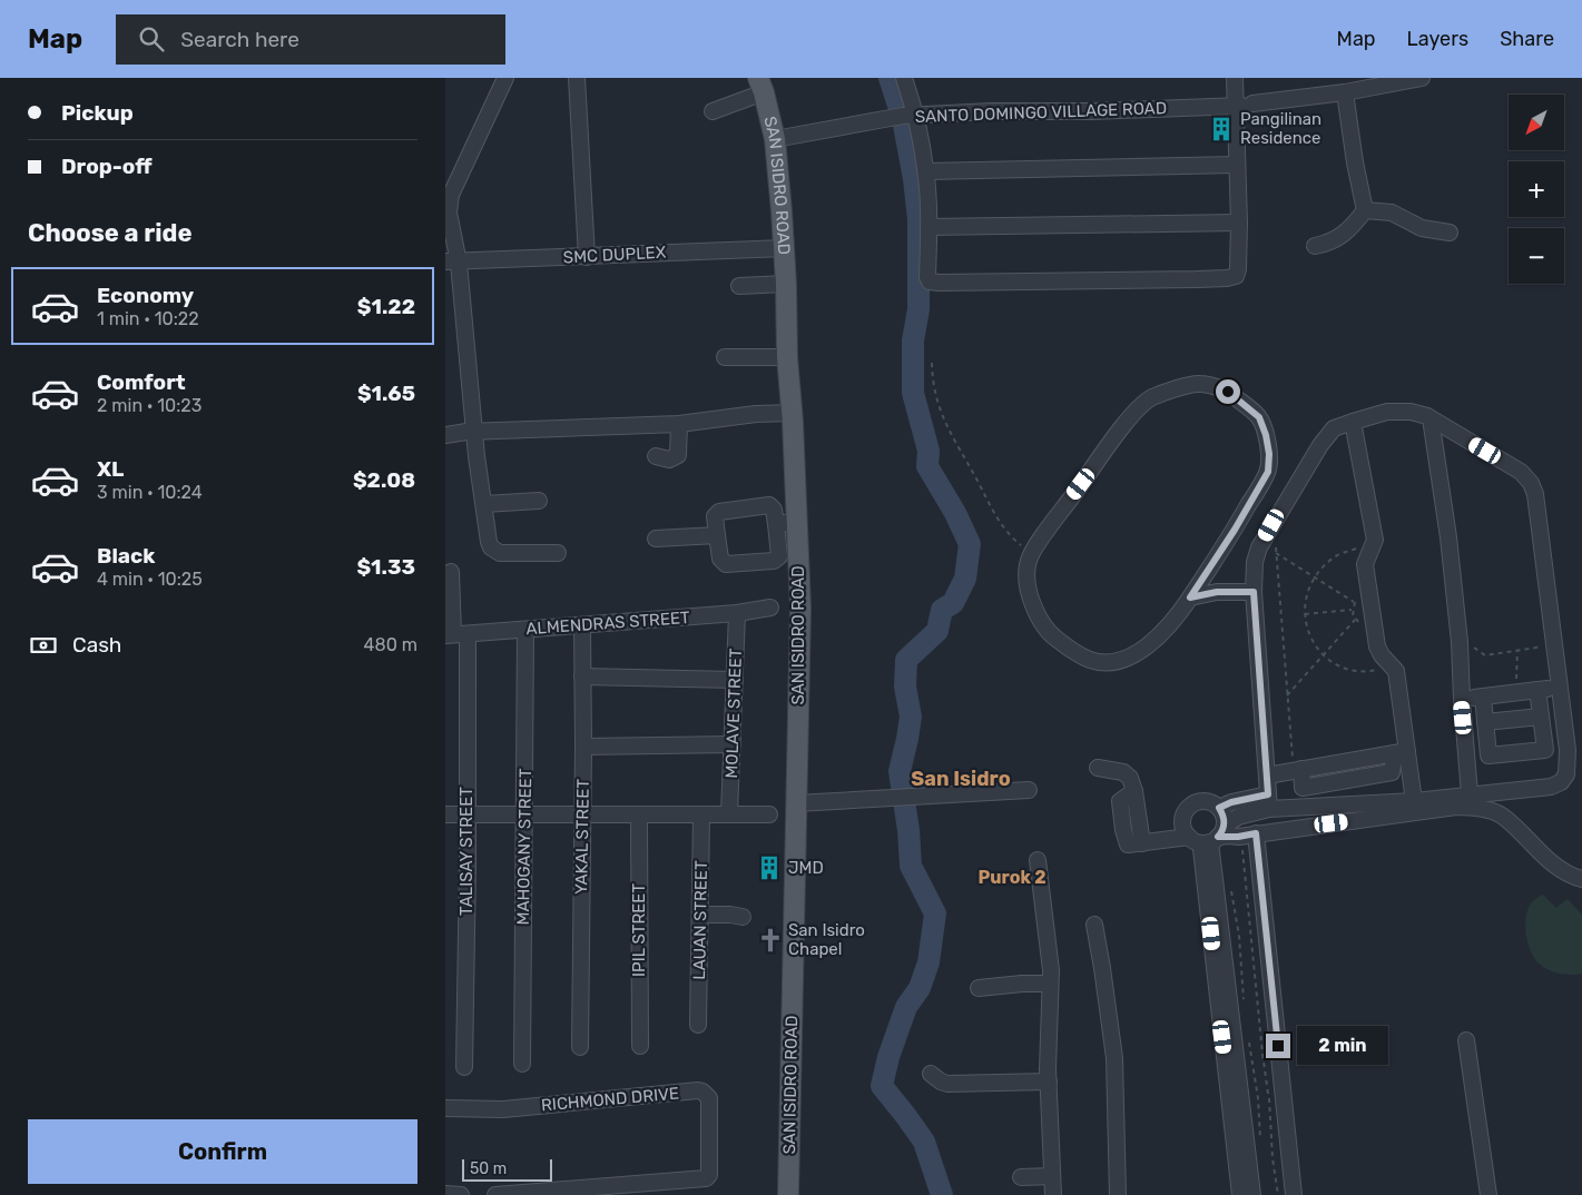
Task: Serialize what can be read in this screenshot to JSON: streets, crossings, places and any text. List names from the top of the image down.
{
  "streets": {
    "main road": ["SAN ISIDRO ROAD"],
    "street": [
      "SANTO DOMINGO VILLAGE ROAD",
      "SMC DUPLEX",
      "ALMENDRAS STREET",
      "MOLAVE STREET",
      "YAKAL STREET",
      "MAHOGANY STREET",
      "TALISAY STREET",
      "LAUAN STREET",
      "IPIL STREET",
      "RICHMOND DRIVE"
    ]
  },
  "crossings": [
    ["SANTO DOMINGO VILLAGE ROAD", "SAN ISIDRO ROAD"],
    ["SAN ISIDRO ROAD", "SMC DUPLEX"],
    ["ALMENDRAS STREET", "MOLAVE STREET"],
    ["ALMENDRAS STREET", "YAKAL STREET"],
    ["ALMENDRAS STREET", "MAHOGANY STREET"],
    ["ALMENDRAS STREET", "TALISAY STREET"]
  ],
  "districts": ["San Isidro", "Purok 2"],
  "places": {
    "building": ["Pangilinan Residence", "JMD"],
    "church": ["San Isidro Chapel"]
  },
  "scale_bar": "50 m",
  "north": "bottom left",
  "page": {
    "header": "Map",
    "search": "Search here",
    "nav": ["Map", "Layers", "Share"],
    "banner": ["Pickup", "Drop-off"],
    "map_buttons": ["+", "−"],
    "heading": "Choose a ride",
    "list": [
      {
        "name": "Economy",
        "note": "1 min · 10:22",
        "value": "$1.22"
      },
      {
        "name": "Comfort",
        "note": "2 min · 10:23",
        "value": "$1.65"
      },
      {
        "name": "XL",
        "note": "3 min · 10:24",
        "value": "$2.08"
      },
      {
        "name": "Black",
        "note": "4 min · 10:25",
        "value": "$1.33"
      }
    ],
    "pay": ["Cash", "480 m"],
    "bubble": "2 min",
    "buttons": "Confirm",
    "scale": "50 m"
  }
}
